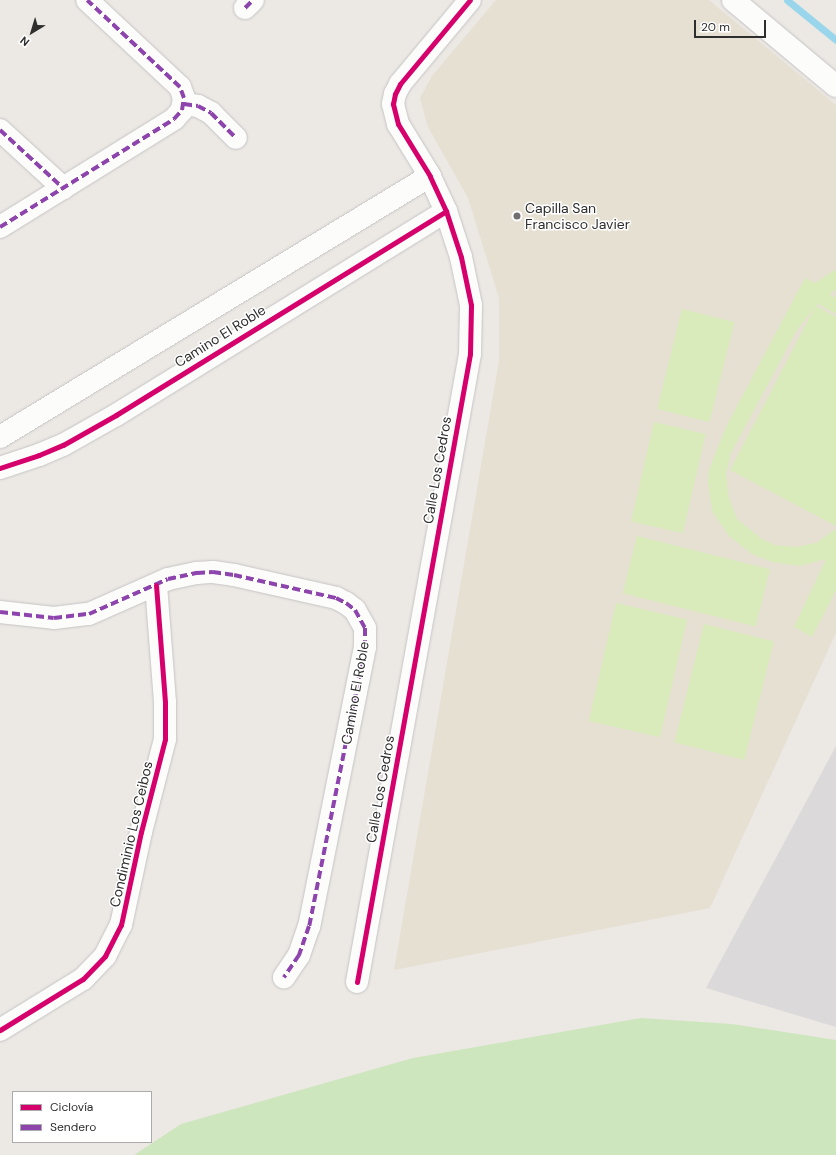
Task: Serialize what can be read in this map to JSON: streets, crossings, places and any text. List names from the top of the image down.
{
  "streets": {
    "street": ["Camino El Roble", "Calle Los Cedros", "Condiminio Los Ceibos"]
  },
  "crossings": [
    ["Camino El Roble", "Calle Los Cedros"],
    ["Camino El Roble", "Condiminio Los Ceibos"]
  ],
  "places": ["Capilla San Francisco Javier"],
  "legend": ["Ciclovía", "Sendero"],
  "scale_bar": "20 m",
  "north": "bottom left"
}
